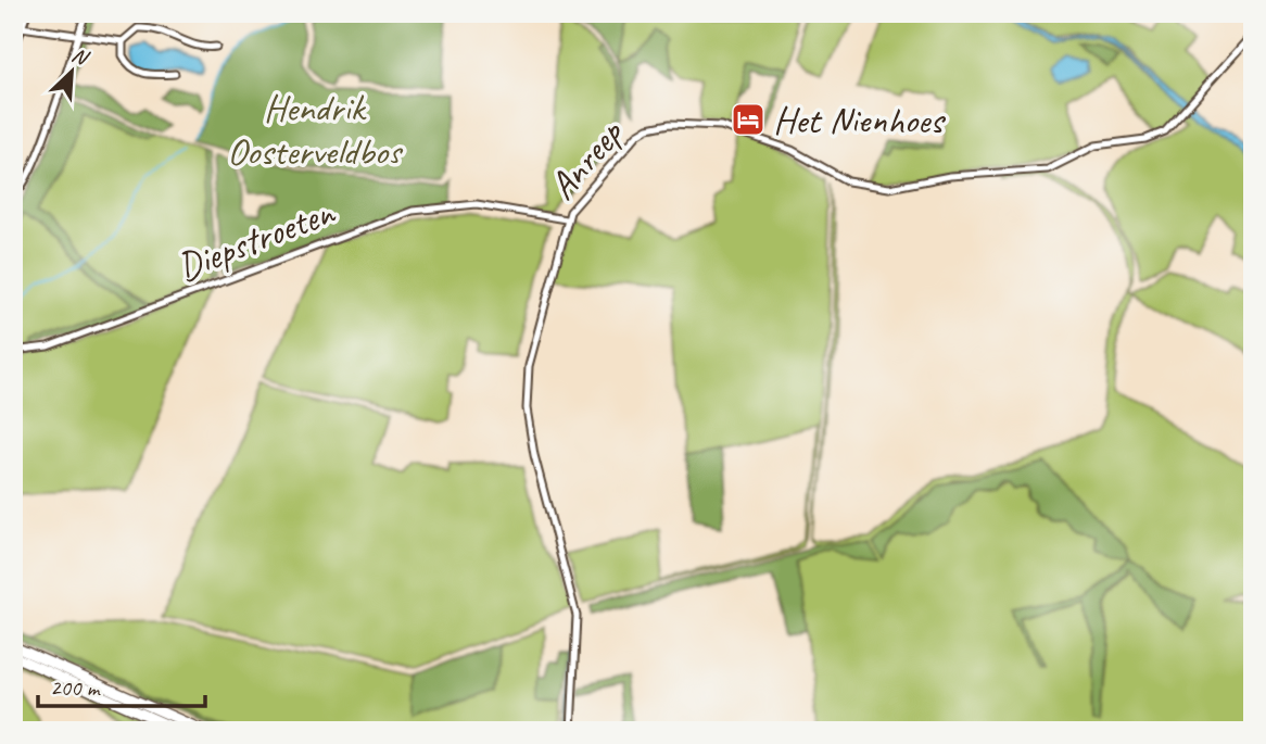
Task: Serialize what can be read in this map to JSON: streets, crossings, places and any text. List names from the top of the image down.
{
  "streets": {
    "street": ["Anreep", "Diepstroeten"]
  },
  "crossings": [
    ["Anreep", "Diepstroeten"]
  ],
  "parks": ["Hendrik Oosterveldbos"],
  "places": {
    "hotel": ["Het Nienhoes"]
  },
  "scale_bar": "200 m",
  "north": "top right"
}
